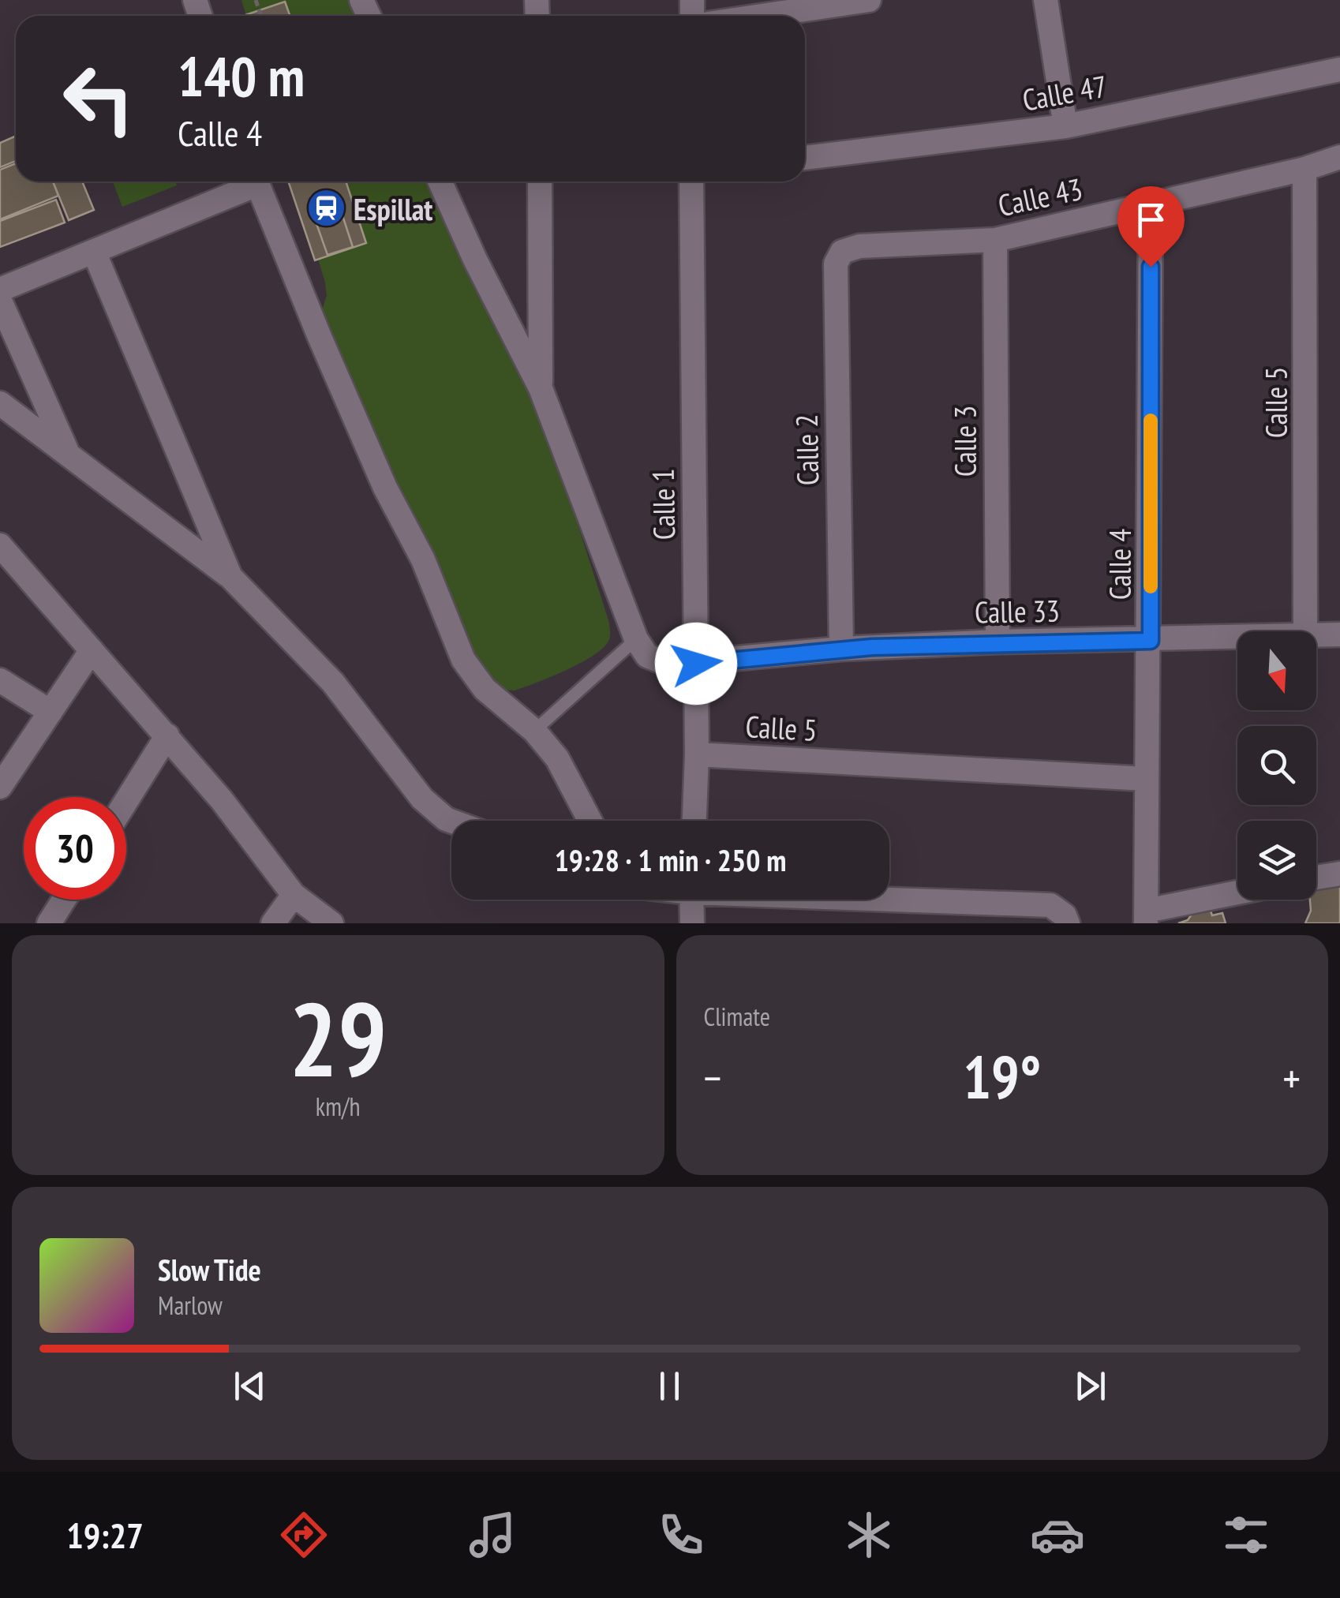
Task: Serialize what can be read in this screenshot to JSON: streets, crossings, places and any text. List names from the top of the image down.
{
  "streets": {
    "street": [
      "Calle 47",
      "Calle 43",
      "Calle 5",
      "Calle 3",
      "Calle 2",
      "Calle 1",
      "Calle 4",
      "Calle 33"
    ]
  },
  "crossings": [
    ["Calle 43", "Calle 5"],
    ["Calle 43", "Calle 3"],
    ["Calle 43", "Calle 2"],
    ["Calle 43", "Calle 4"],
    ["Calle 5", "Calle 1"],
    ["Calle 5", "Calle 4"],
    ["Calle 3", "Calle 33"],
    ["Calle 2", "Calle 33"],
    ["Calle 1", "Calle 33"],
    ["Calle 4", "Calle 33"]
  ],
  "places": {
    "station": ["Espillat"]
  },
  "north": "bottom",
  "page": {
    "turn": ["140 m", "Calle 4"],
    "limit": "30",
    "trip": "19:28 · 1 min · 250 m",
    "tile": [
      ["29", "km/h"],
      "Climate"
    ],
    "heat": ["−", "19°", "+"],
    "song": ["Slow Tide", "Marlow"],
    "tabs": "19:27"
  }
}
